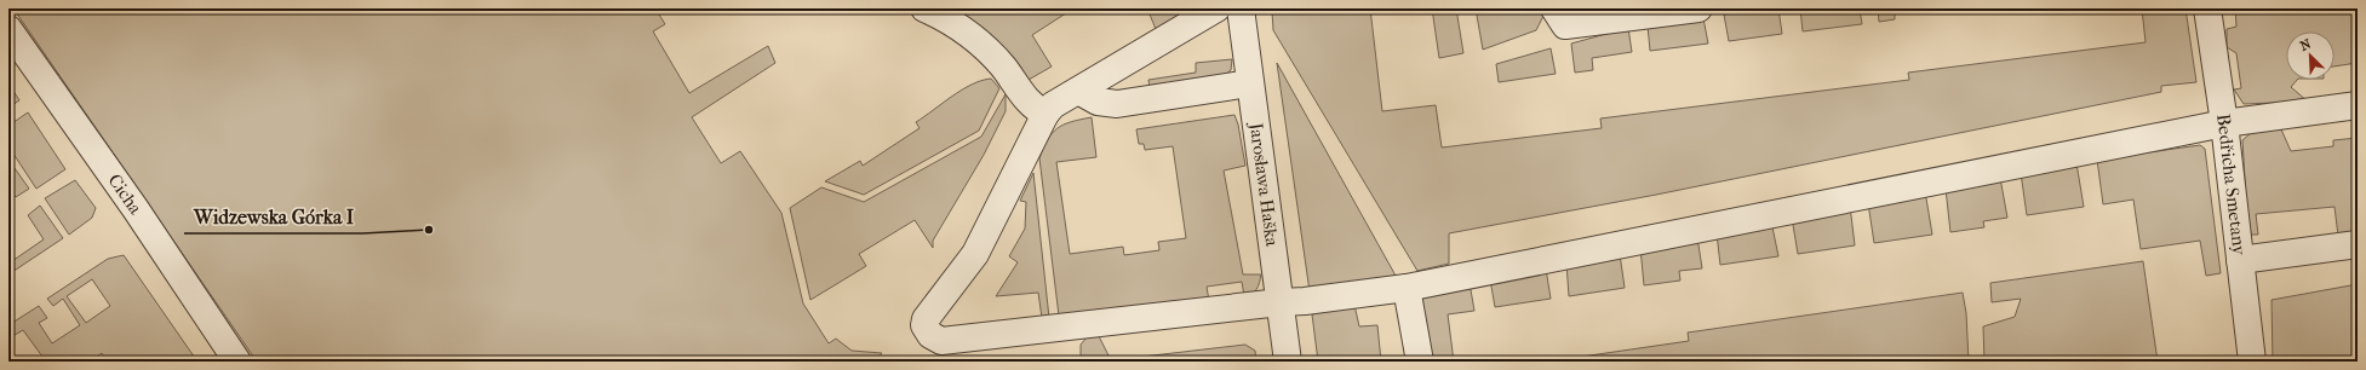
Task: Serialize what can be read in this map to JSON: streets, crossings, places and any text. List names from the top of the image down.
{
  "streets": {
    "street": ["Jarosława Haška", "Bedřicha Smetany", "Cicha"]
  },
  "places": ["Widzewska Górka I"],
  "north": "top left"
}
